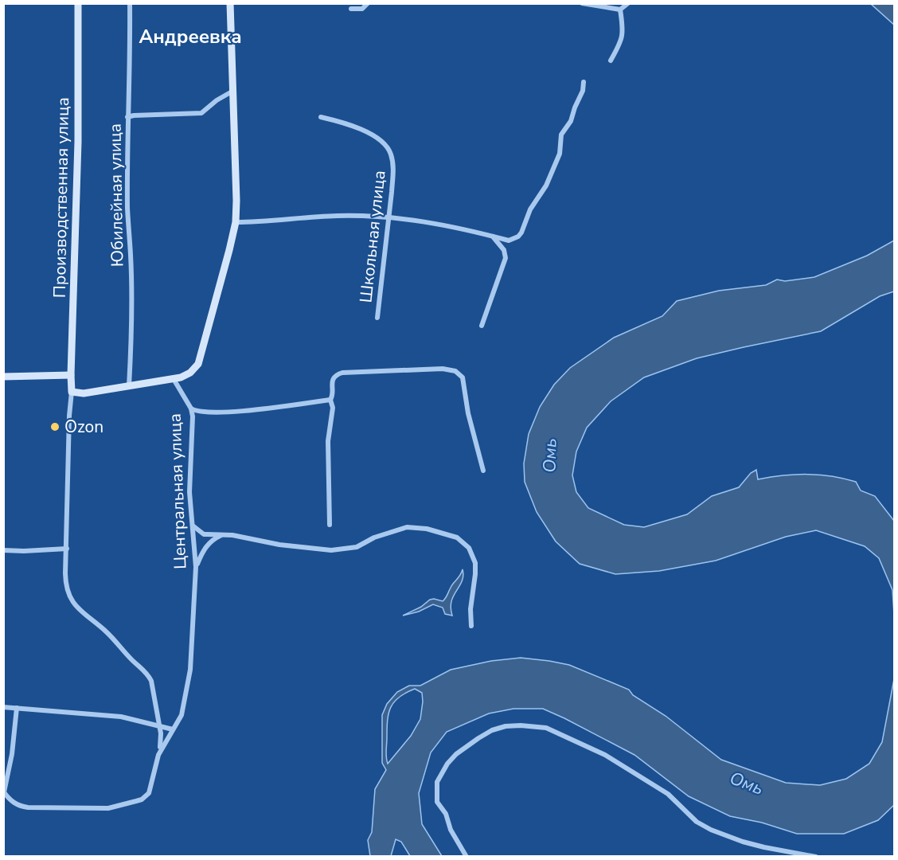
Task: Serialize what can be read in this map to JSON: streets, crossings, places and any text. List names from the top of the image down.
{
  "streets": {
    "street": [
      "Юбилейная улица",
      "Производственная улица",
      "Школьная улица",
      "Центральная улица"
    ]
  },
  "districts": ["Андреевка"],
  "water": ["Омь"],
  "places": ["Ozon"]
}
